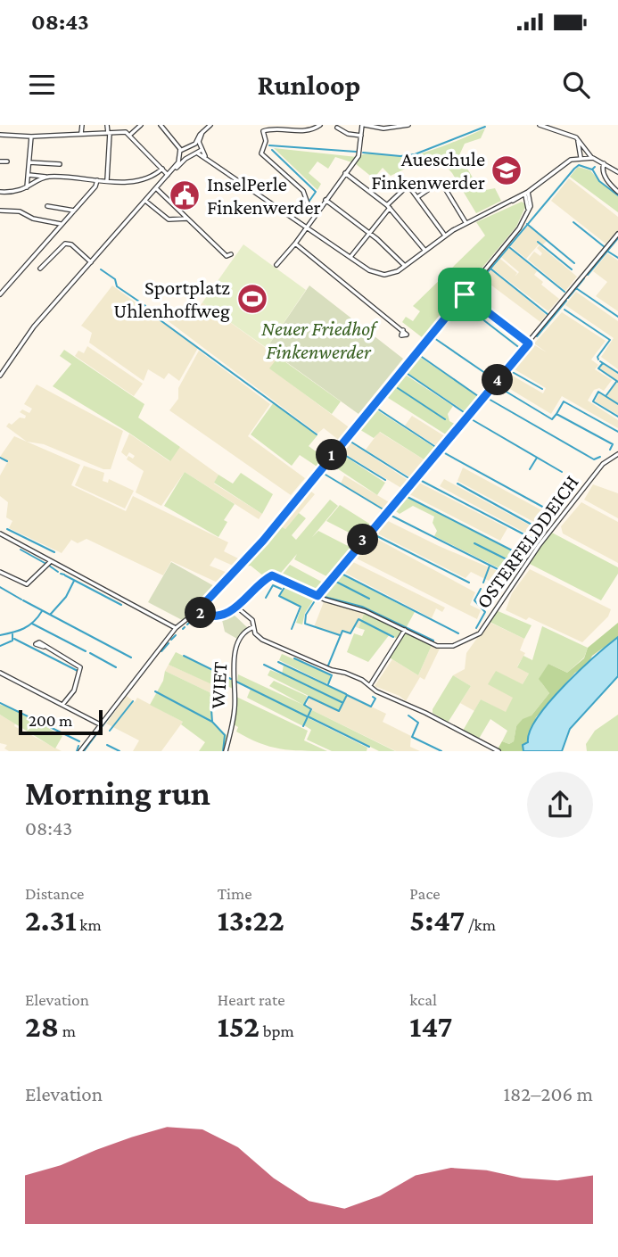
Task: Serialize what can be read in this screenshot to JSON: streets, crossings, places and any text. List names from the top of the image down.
{
  "streets": {
    "street": ["OSTERFELDDEICH", "WIET"]
  },
  "parks": ["Neuer Friedhof Finkenwerder"],
  "places": {
    "school or university": ["Aueschule Finkenwerder"],
    "public building": ["InselPerle Finkenwerder"],
    "sports": ["Sportplatz Uhlenhoffweg"]
  },
  "scale_bar": "200 m",
  "page": {
    "status": "08:43",
    "header": "Runloop",
    "pins": [
      "4",
      "1",
      "3",
      "2"
    ],
    "scale": "200 m",
    "heading": ["Morning run", "08:43"],
    "stats": [
      ["Distance", "2.31 km"],
      ["Time", "13:22"],
      ["Pace", "5:47 /km"],
      ["Elevation", "28 m"],
      ["Heart rate", "152 bpm"],
      ["kcal", "147"]
    ],
    "chart": ["Elevation", "182–206 m"]
  }
}
